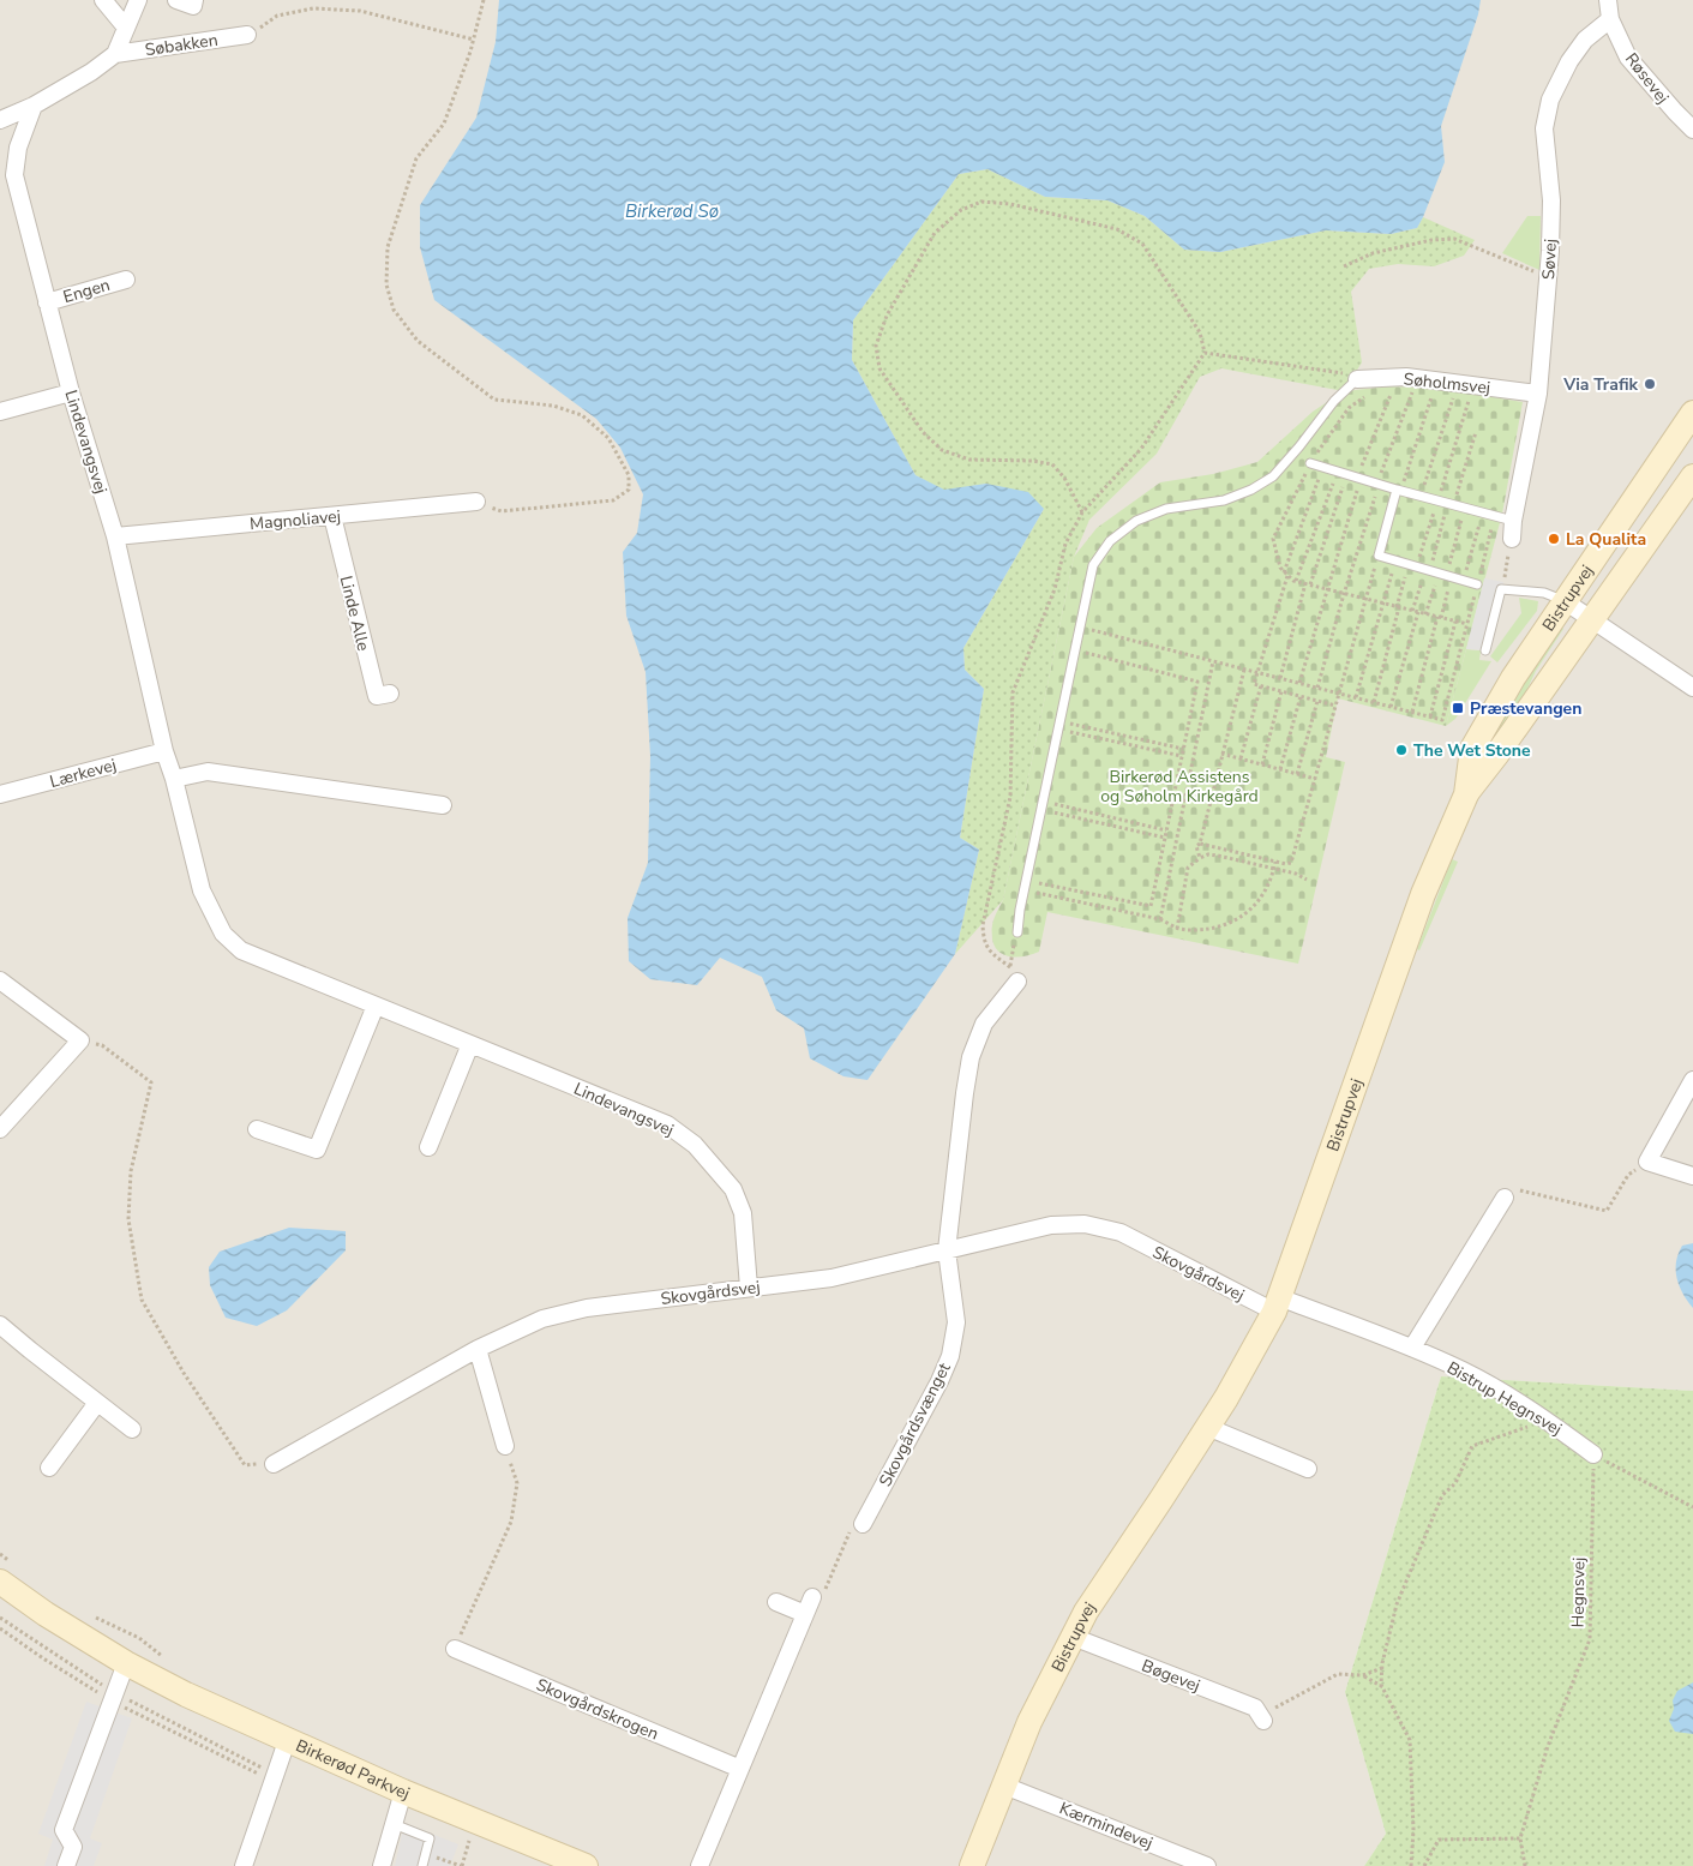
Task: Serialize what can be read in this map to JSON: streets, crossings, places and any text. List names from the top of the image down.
{
  "streets": {
    "main road": ["Bistrupvej", "Birkerød Parkvej"],
    "street": [
      "Søbakken",
      "Røsevej",
      "Søvej",
      "Engen",
      "Søholmsvej",
      "Lindevangsvej",
      "Magnoliavej",
      "Linde Alle",
      "Lærkevej",
      "Skovgårdsvej",
      "Bistrup Hegnsvej",
      "Skovgårdsvænget",
      "Bøgevej",
      "Skovgårdskrogen",
      "Kærmindevej"
    ],
    "path": ["Hegnsvej"]
  },
  "crossings": [
    ["Røsevej", "Søvej"],
    ["Søvej", "Søholmsvej"],
    ["Engen", "Lindevangsvej"],
    ["Lindevangsvej", "Magnoliavej"],
    ["Lindevangsvej", "Lærkevej"],
    ["Lindevangsvej", "Skovgårdsvej"],
    ["Magnoliavej", "Linde Alle"],
    ["Bistrupvej", "Skovgårdsvej"],
    ["Bistrupvej", "Bistrup Hegnsvej"],
    ["Bistrupvej", "Bøgevej"],
    ["Bistrupvej", "Kærmindevej"],
    ["Skovgårdsvej", "Bistrup Hegnsvej"],
    ["Skovgårdsvej", "Skovgårdsvænget"],
    ["Bistrup Hegnsvej", "Hegnsvej"]
  ],
  "water": ["Birkerød Sø"],
  "parks": ["Birkerød Assistens og Søholm Kirkegård"],
  "places": {
    "other": ["Via Trafik", "La Qualita", "The Wet Stone"],
    "transit": ["Præstevangen"]
  }
}
